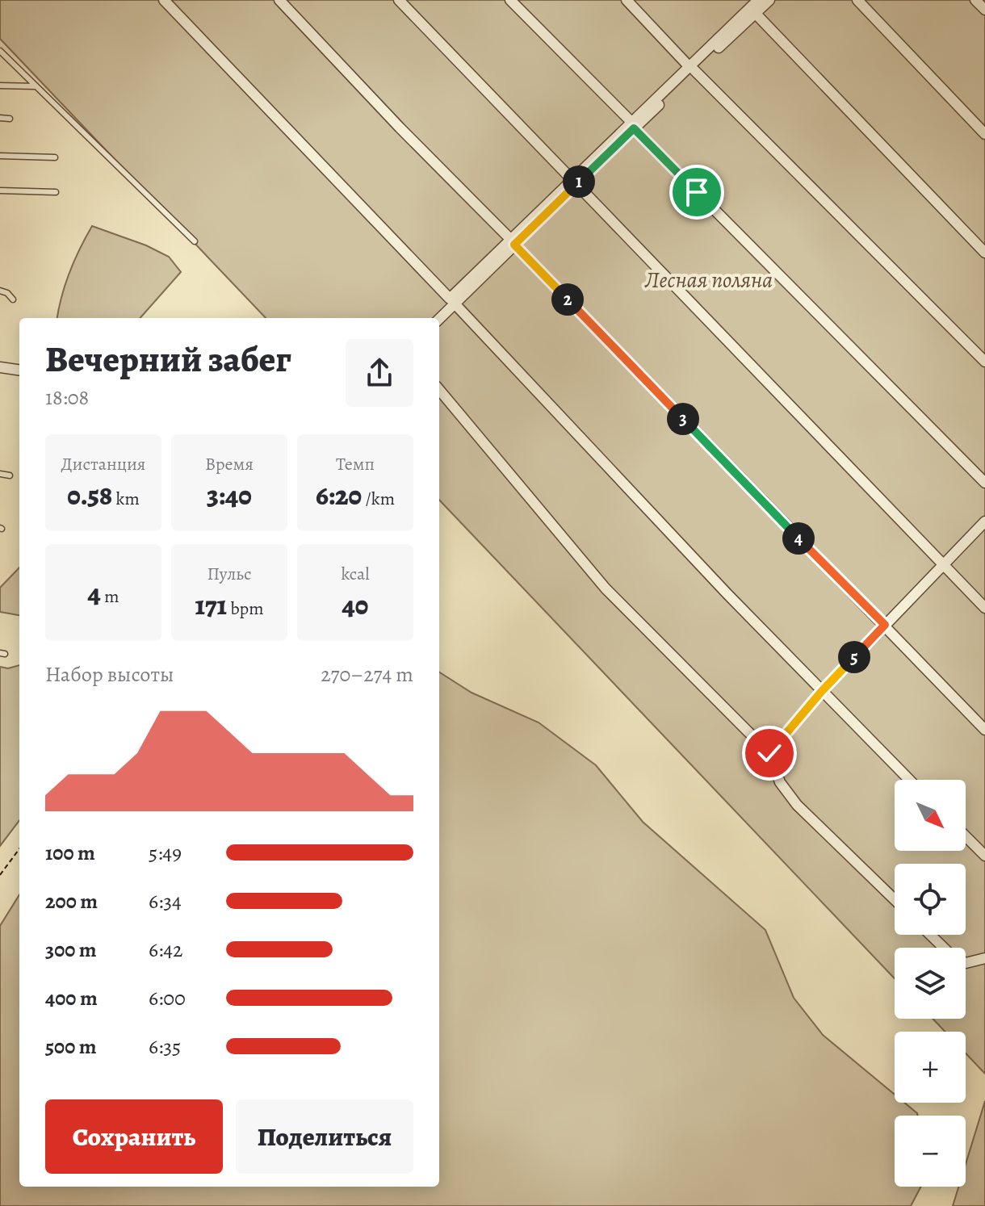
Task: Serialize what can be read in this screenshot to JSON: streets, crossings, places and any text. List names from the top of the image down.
{
  "parks": ["Лесная поляна"],
  "north": "bottom right",
  "page": {
    "pins": [
      "1",
      "2",
      "3",
      "4",
      "5"
    ],
    "heading": ["Вечерний забег", "18:08"],
    "stats": [
      ["Дистанция", "0.58 km"],
      ["Время", "3:40"],
      ["Темп", "6:20 /km"],
      ["4 m"],
      ["Пульс", "171 bpm"],
      ["kcal", "40"]
    ],
    "chart": ["Набор высоты", "270–274 m"],
    "map_buttons": ["+", "−"],
    "list": [
      {
        "name": "100 m",
        "note": "5:49"
      },
      {
        "name": "200 m",
        "note": "6:34"
      },
      {
        "name": "300 m",
        "note": "6:42"
      },
      {
        "name": "400 m",
        "note": "6:00"
      },
      {
        "name": "500 m",
        "note": "6:35"
      }
    ],
    "buttons": ["Сохранить", "Поделиться"]
  }
}
